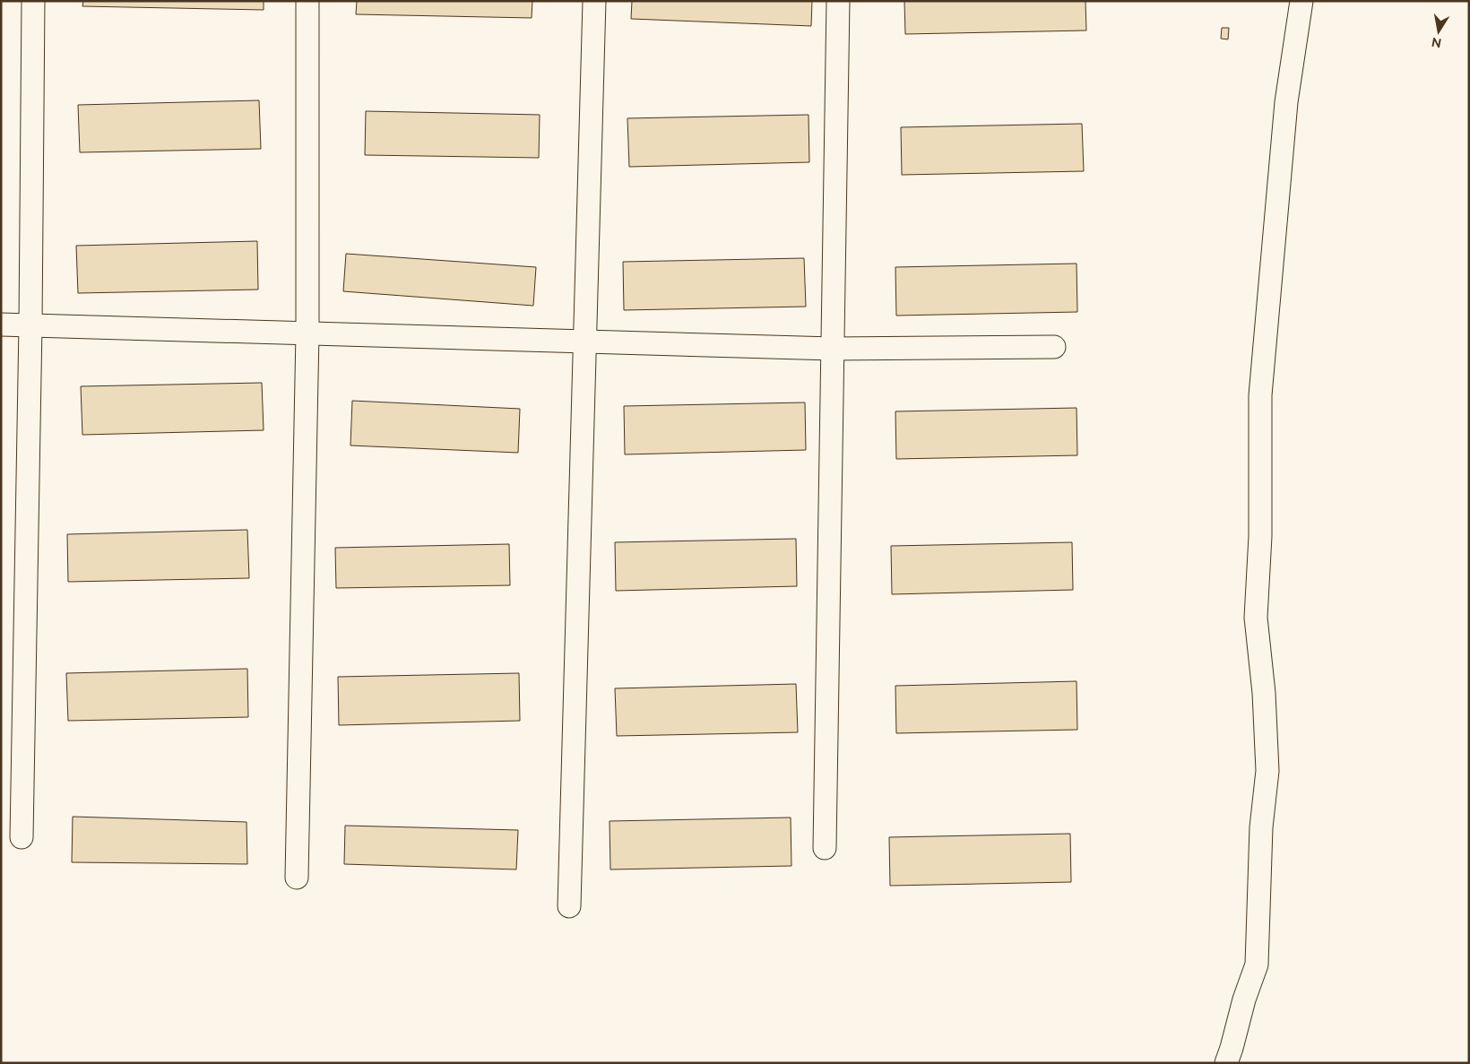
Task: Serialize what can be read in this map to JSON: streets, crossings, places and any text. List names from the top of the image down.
{
  "north": "bottom"
}
